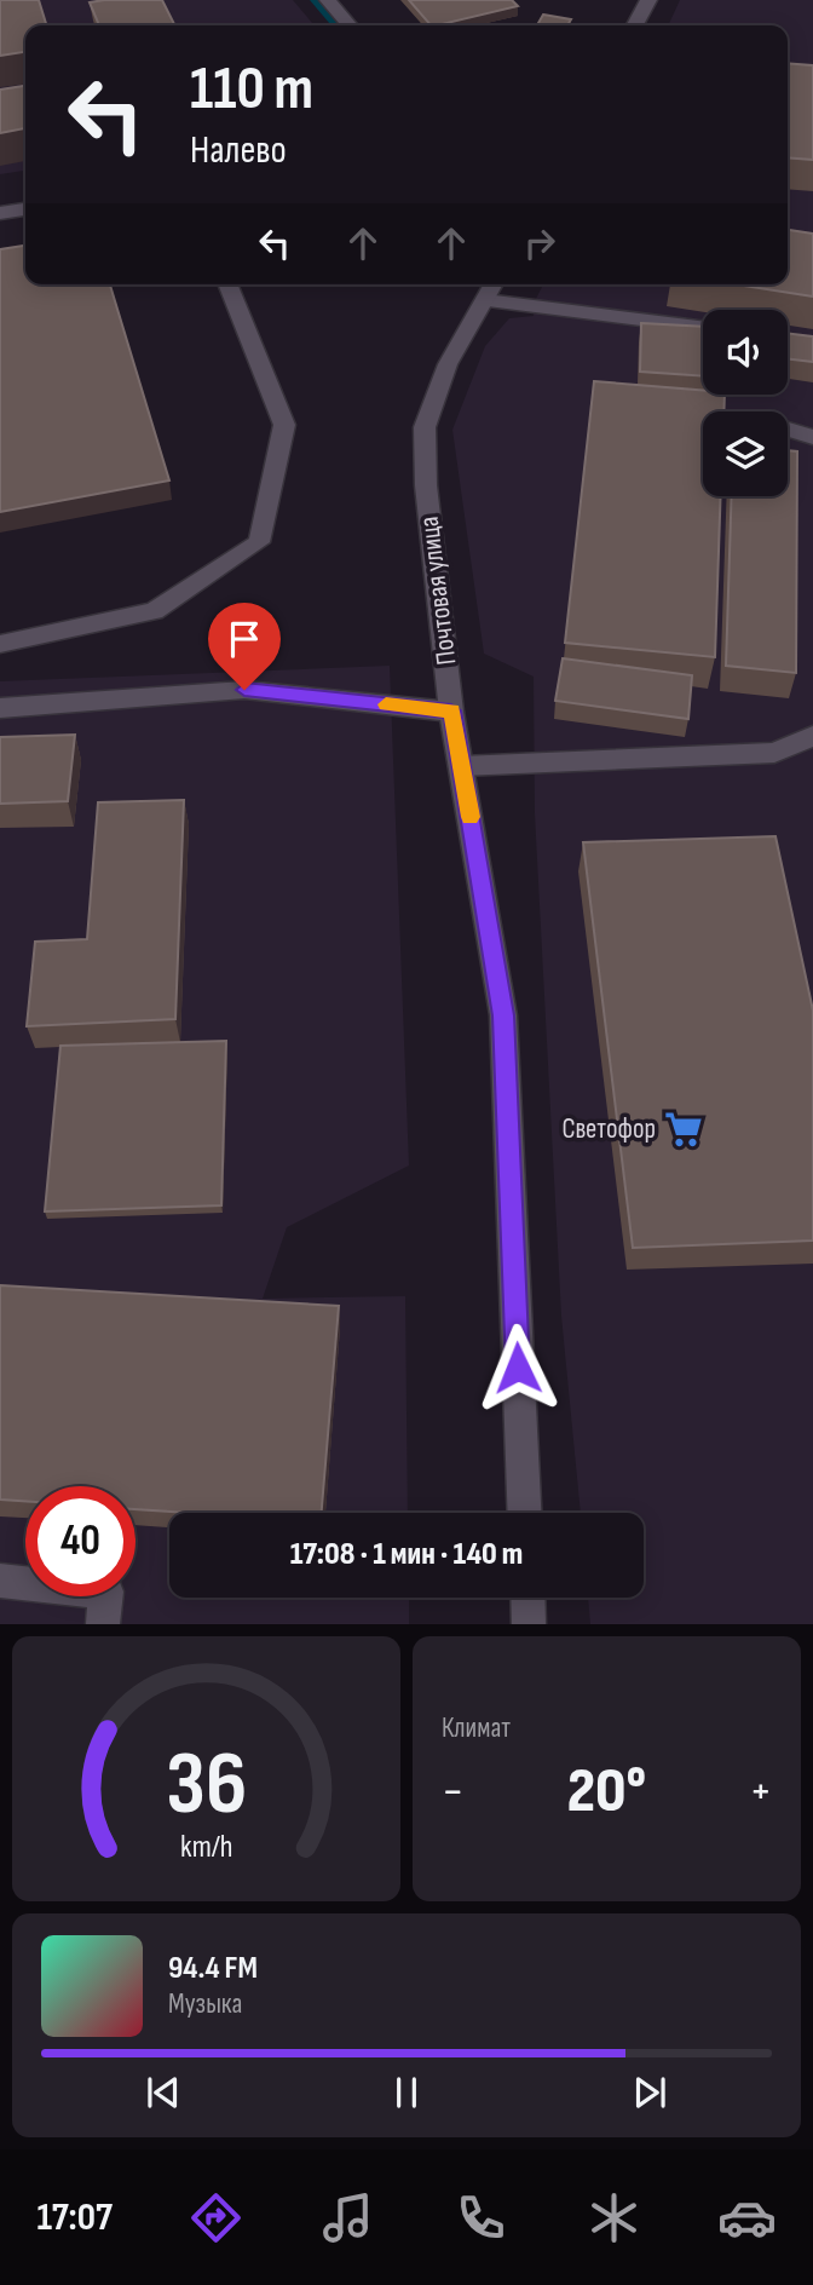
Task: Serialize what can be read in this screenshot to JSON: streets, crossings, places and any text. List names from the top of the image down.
{
  "streets": {
    "street": ["Почтовая улица"]
  },
  "places": {
    "supermarket": ["Светофор"]
  },
  "page": {
    "turn": ["110 m", "Налево"],
    "limit": "40",
    "trip": "17:08 · 1 мин · 140 m",
    "tile": "Климат",
    "heat": ["−", "20°", "+"],
    "song": ["94.4 FM", "Музыка"],
    "tabs": "17:07",
    "gauge": ["36", "km/h"]
  }
}
